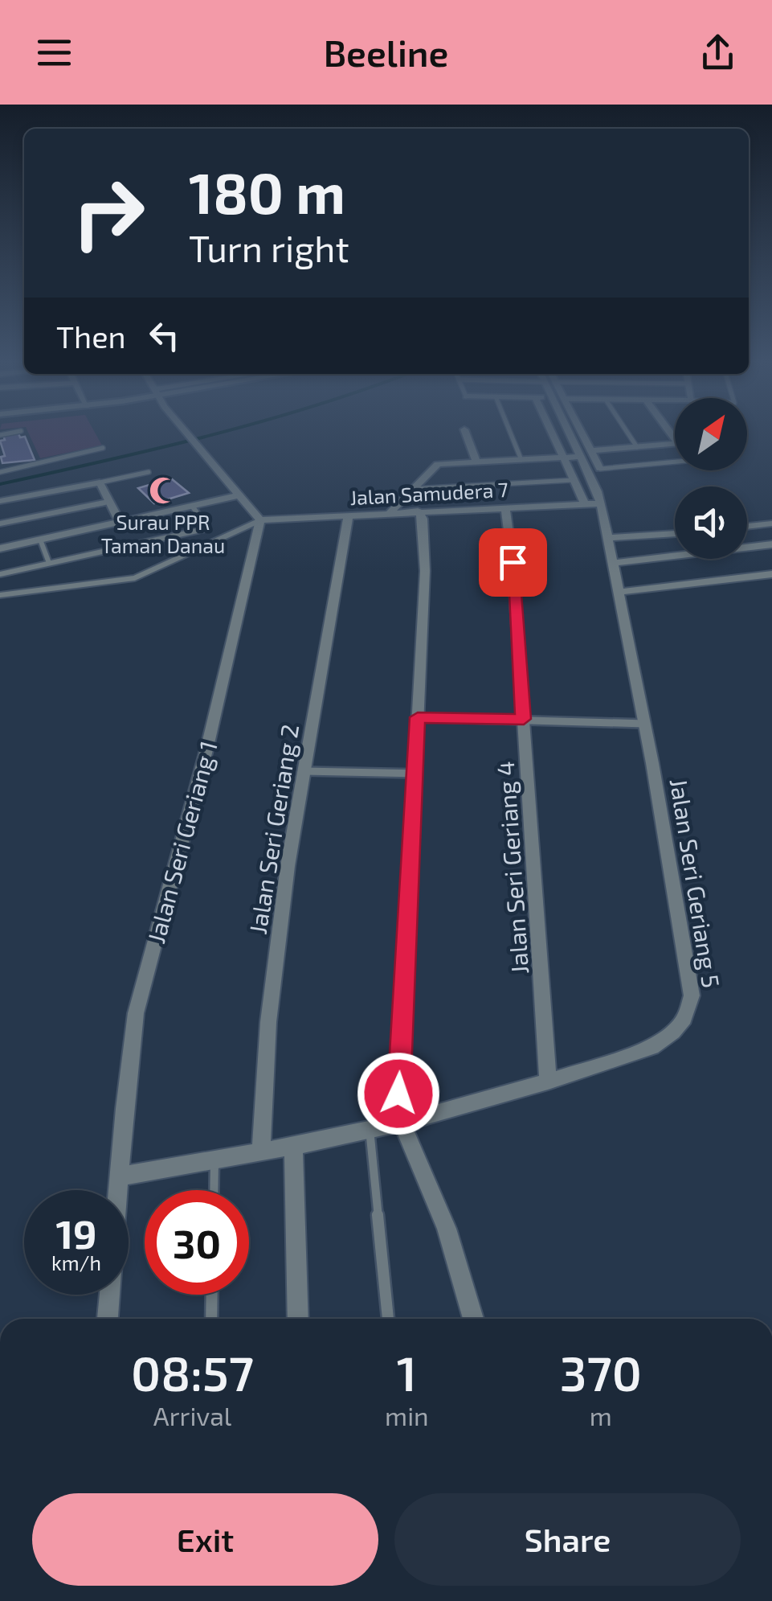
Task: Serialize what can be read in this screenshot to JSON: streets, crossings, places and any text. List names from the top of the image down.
{
  "streets": {
    "street": [
      "Jalan Samudera 7",
      "Jalan Seri Geriang 2",
      "Jalan Seri Geriang 1",
      "Jalan Seri Geriang 4",
      "Jalan Seri Geriang 5"
    ]
  },
  "crossings": [
    ["Jalan Samudera 7", "Jalan Seri Geriang 2"],
    ["Jalan Samudera 7", "Jalan Seri Geriang 1"],
    ["Jalan Samudera 7", "Jalan Seri Geriang 4"],
    ["Jalan Samudera 7", "Jalan Seri Geriang 5"],
    ["Jalan Seri Geriang 2", "Jalan Seri Geriang 5"],
    ["Jalan Seri Geriang 1", "Jalan Seri Geriang 5"],
    ["Jalan Seri Geriang 4", "Jalan Seri Geriang 5"]
  ],
  "places": {
    "mosque": ["Surau PPR Taman Danau"]
  },
  "north": "top right",
  "page": {
    "header": "Beeline",
    "turn": ["180 m", "Turn right"],
    "then": "Then",
    "speed": "19 km/h",
    "limit": "30",
    "eta": [
      "08:57",
      "Arrival",
      "1",
      "min",
      "370",
      "m"
    ],
    "buttons": ["Exit", "Share"]
  }
}
